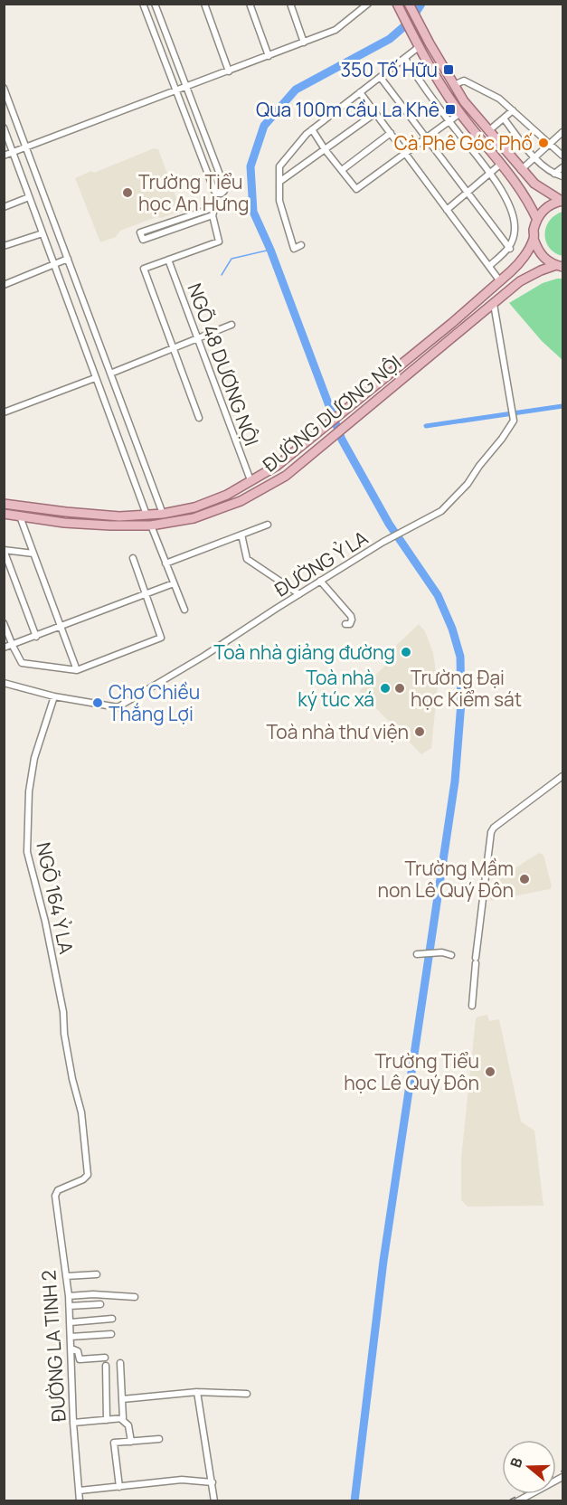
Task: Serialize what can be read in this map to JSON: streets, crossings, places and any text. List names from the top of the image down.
{
  "streets": {
    "main road": ["ĐƯỜNG DƯƠNG NỘI"],
    "street": [
      "NGÕ 48 DƯƠNG NỘI",
      "ĐƯỜNG Ỷ LA",
      "NGÕ 164 Ỷ LA",
      "ĐƯỜNG LA TINH 2"
    ]
  },
  "crossings": [
    ["NGÕ 48 DƯƠNG NỘI", "ĐƯỜNG DƯƠNG NỘI"],
    ["ĐƯỜNG DƯƠNG NỘI", "ĐƯỜNG Ỷ LA"],
    ["ĐƯỜNG Ỷ LA", "NGÕ 164 Ỷ LA"],
    ["NGÕ 164 Ỷ LA", "ĐƯỜNG LA TINH 2"]
  ],
  "places": {
    "transit": ["350 Tố Hữu", "Qua 100m cầu La Khê"],
    "other": [
      "Cà Phê Góc Phố",
      "Trường Tiểu học An Hưng",
      "Toà nhà giảng đường",
      "Toà nhà ký túc xá",
      "Trường Đại học Kiểm sát",
      "Chợ Chiều Thắng Lợi",
      "Toà nhà thư viện",
      "Trường Mầm non Lê Quý Đôn",
      "Trường Tiểu học Lê Quý Đôn"
    ]
  },
  "north": "left"
}
